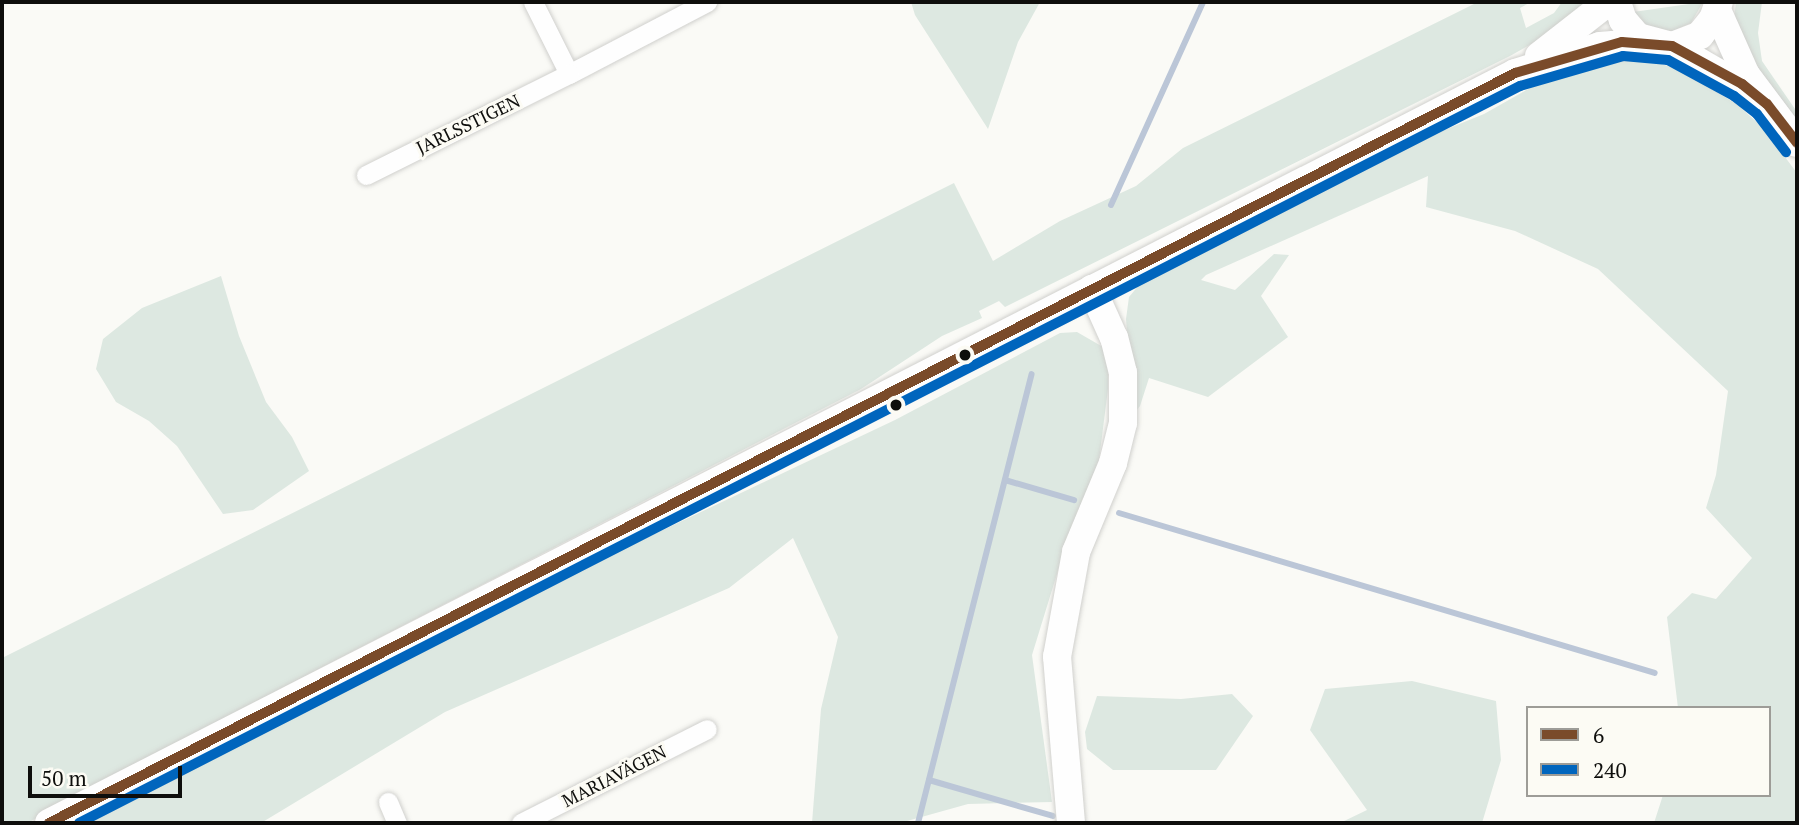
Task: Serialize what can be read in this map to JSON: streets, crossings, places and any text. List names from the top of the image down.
{
  "streets": {
    "street": ["JARLSSTIGEN", "MARIAVÄGEN"]
  },
  "lines": ["transit line 6", "transit line 240"],
  "legend": ["6", "240"],
  "scale_bar": "50 m"
}
